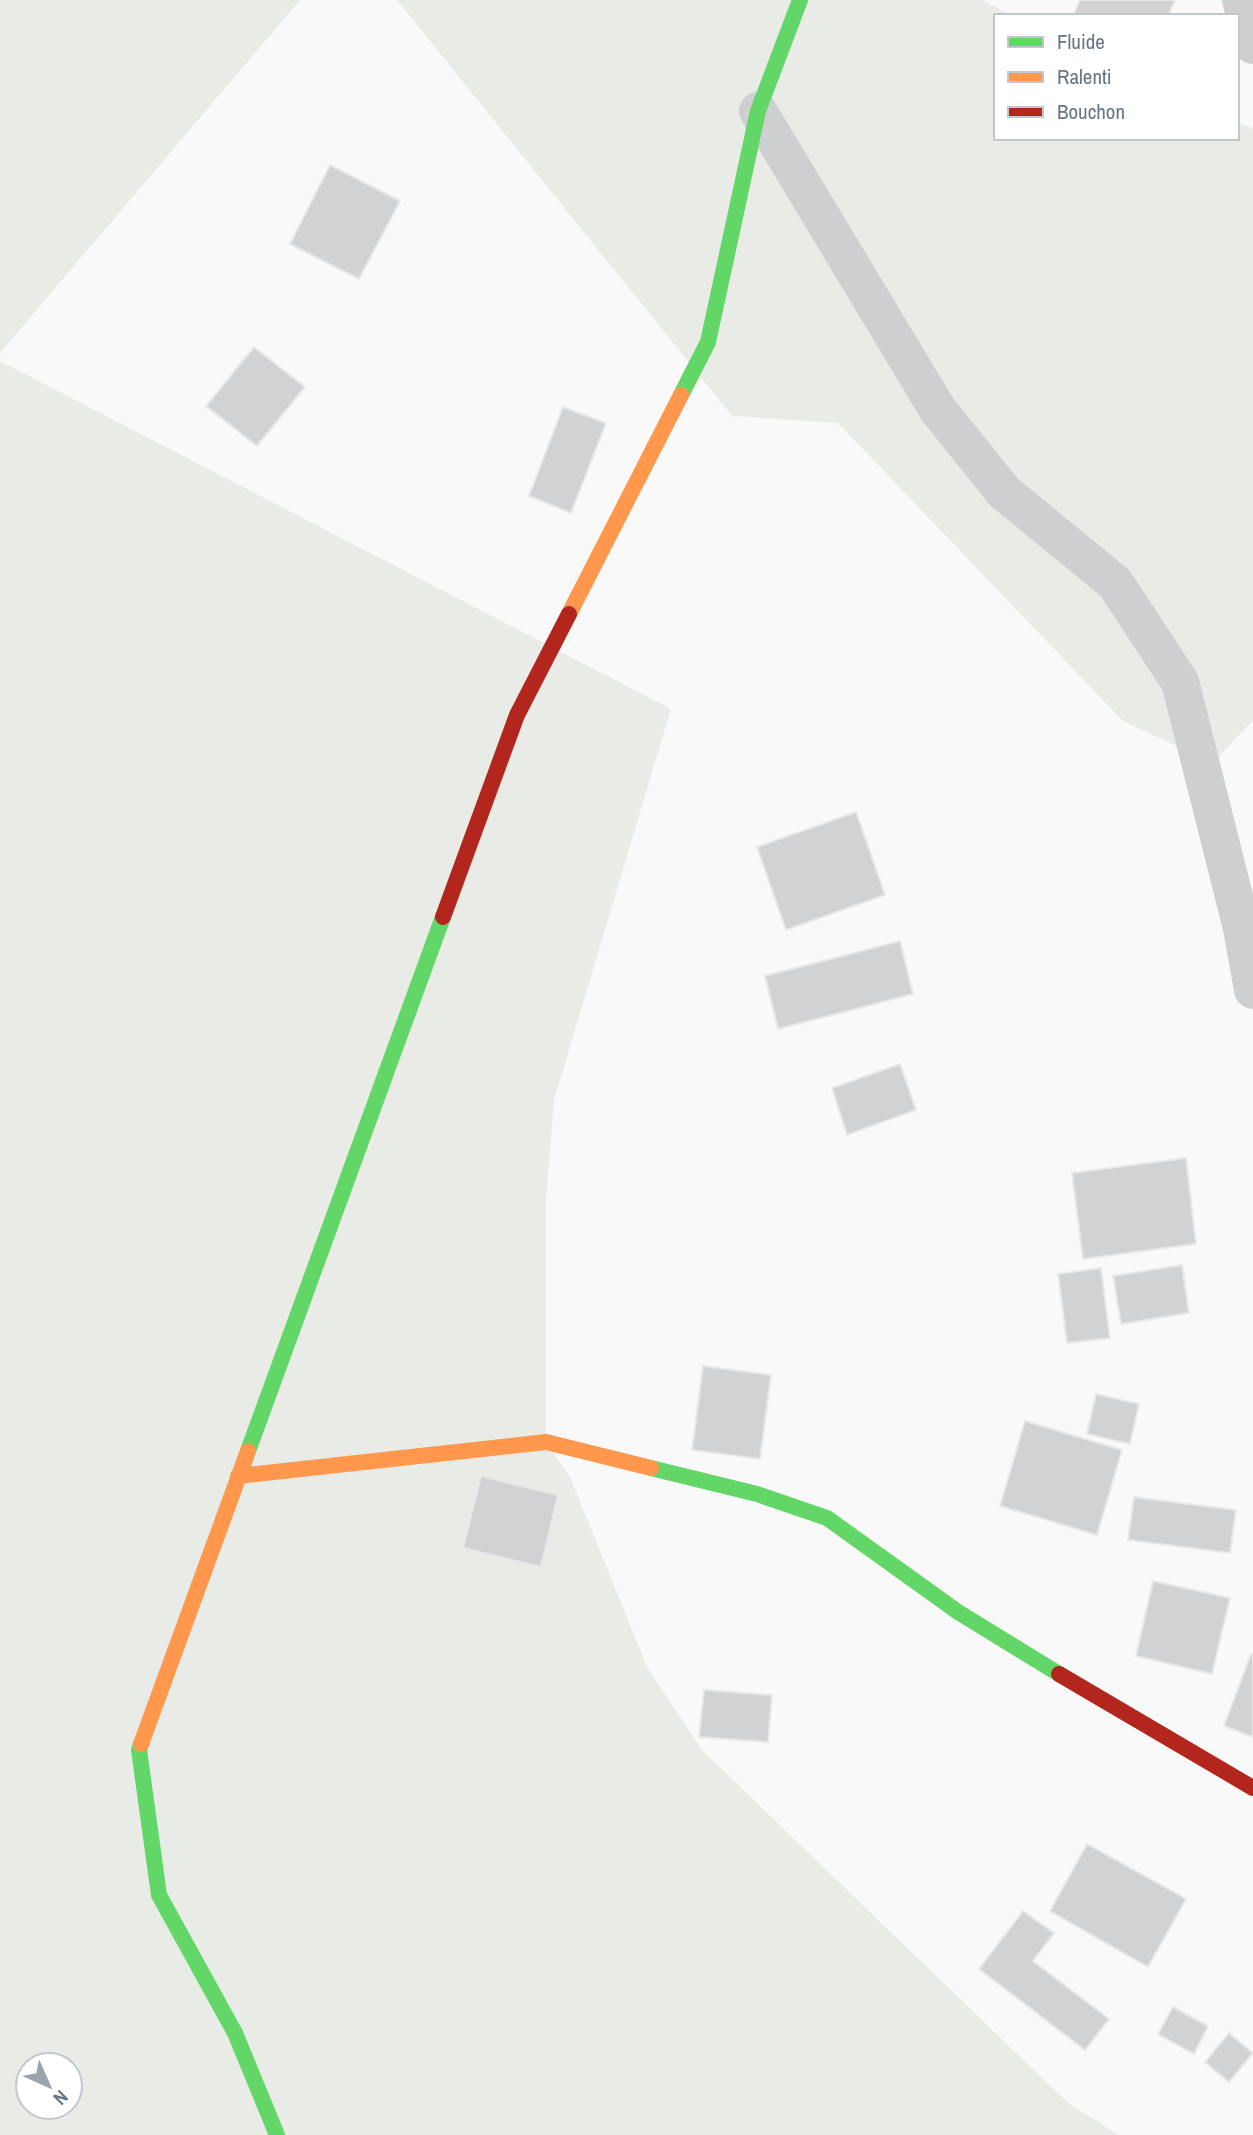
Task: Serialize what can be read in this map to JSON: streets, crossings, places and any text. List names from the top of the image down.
{
  "legend": ["Fluide", "Ralenti", "Bouchon"],
  "north": "bottom right"
}
